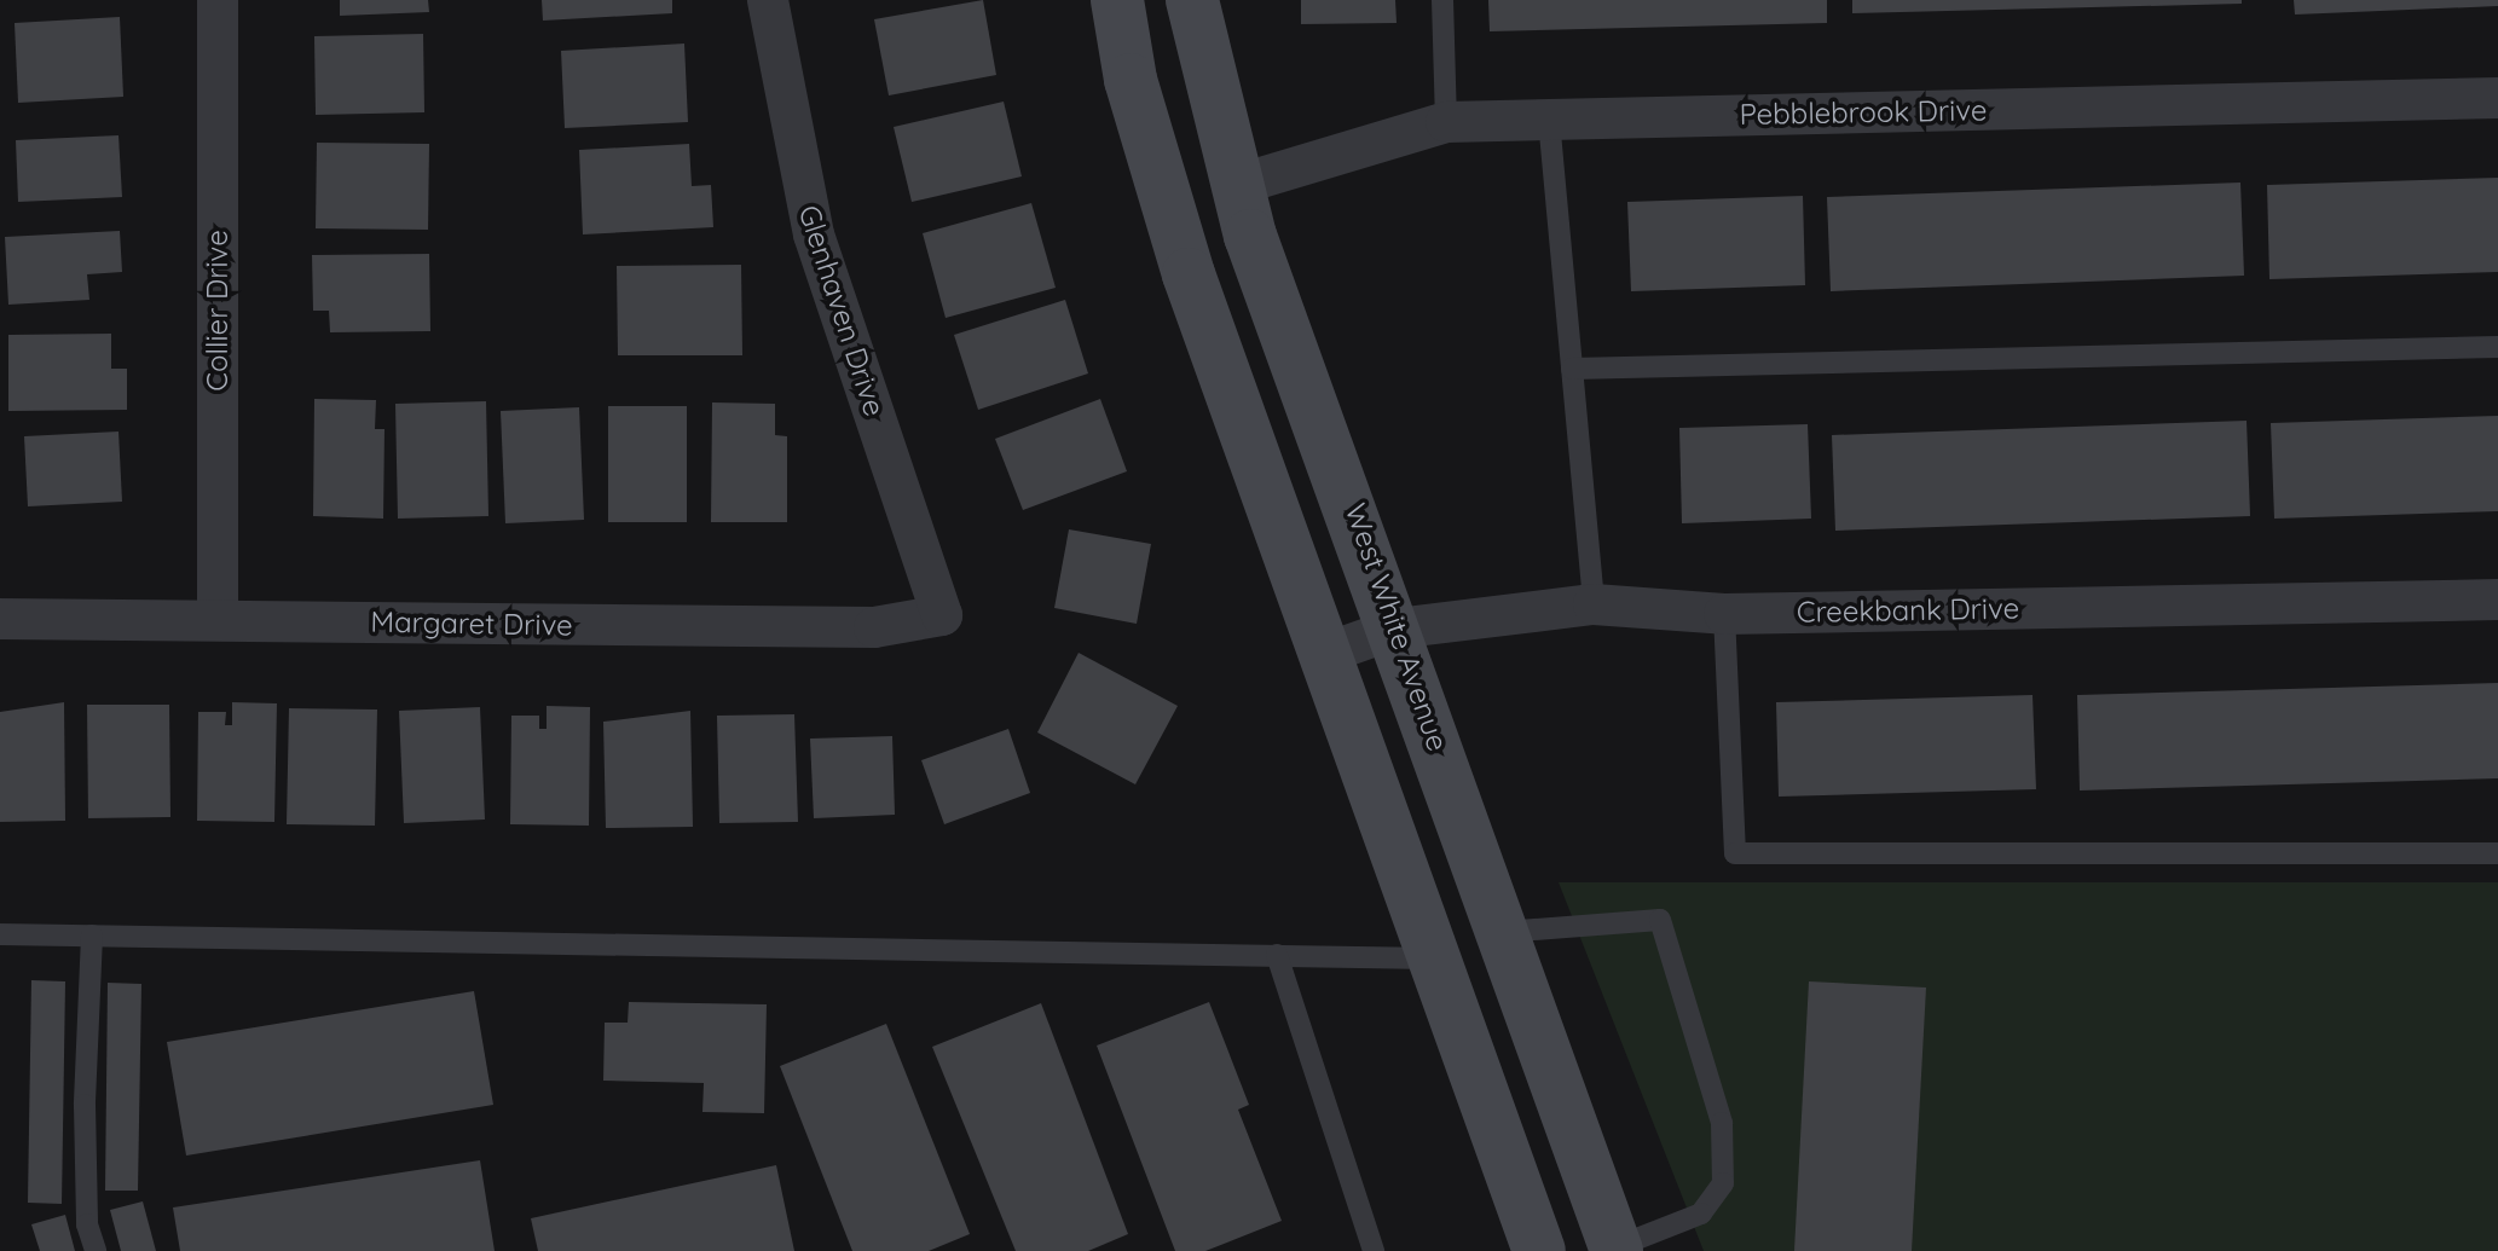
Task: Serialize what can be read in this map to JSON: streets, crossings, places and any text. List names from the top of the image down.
{
  "streets": {
    "main road": ["West White Avenue"],
    "street": [
      "Pebblebrook Drive",
      "Collier Drive",
      "Glenhaven Drive",
      "Creekbank Drive",
      "Margaret Drive"
    ]
  },
  "crossings": [
    ["Pebblebrook Drive", "West White Avenue"],
    ["Collier Drive", "Margaret Drive"],
    ["Glenhaven Drive", "Margaret Drive"],
    ["Creekbank Drive", "West White Avenue"]
  ]
}
